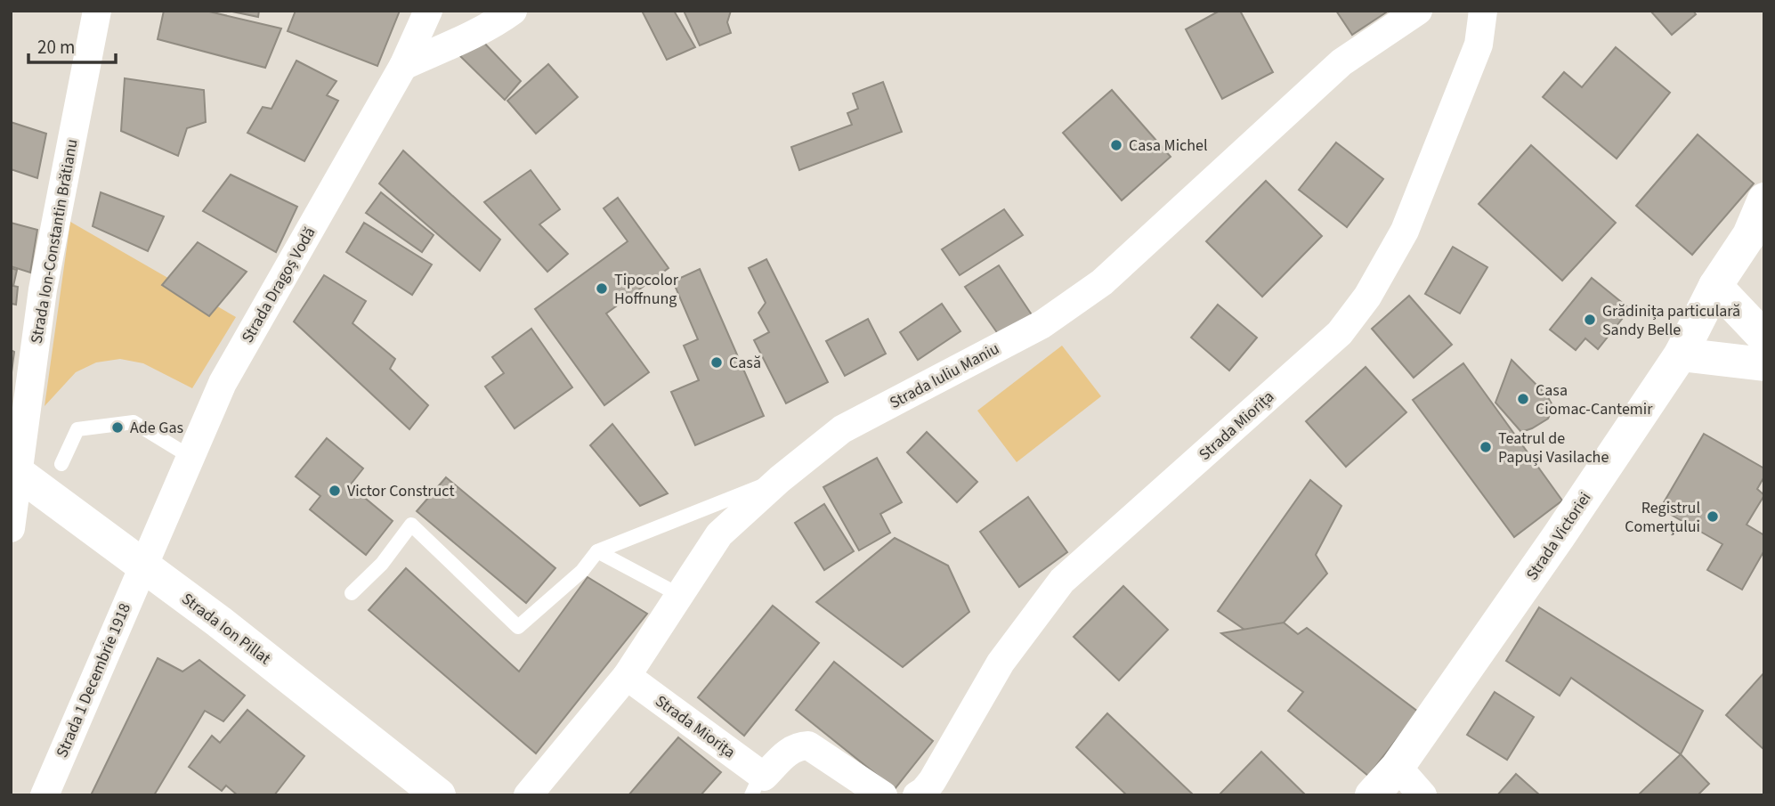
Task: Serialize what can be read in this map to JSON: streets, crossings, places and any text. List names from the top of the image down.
{
  "streets": {
    "street": [
      "Strada Ion-Constantin Brătianu",
      "Strada Dragoș Vodă",
      "Strada Iuliu Maniu",
      "Strada Miorița",
      "Strada Victoriei",
      "Strada Ion Pillat",
      "Strada 1 Decembrie 1918"
    ]
  },
  "crossings": [
    ["Strada Ion-Constantin Brătianu", "Strada Ion Pillat"],
    ["Strada Dragoș Vodă", "Strada Ion Pillat"],
    ["Strada Dragoș Vodă", "Strada 1 Decembrie 1918"],
    ["Strada Iuliu Maniu", "Strada Miorița"],
    ["Strada Ion Pillat", "Strada 1 Decembrie 1918"]
  ],
  "places": [
    "Casa Michel",
    "Tipocolor Hoffnung",
    "Grădinița particulară Sandy Belle",
    "Casă",
    "Casa Ciomac-Cantemir",
    "Ade Gas",
    "Teatrul de Papuși Vasilache",
    "Victor Construct",
    "Registrul Comerțului"
  ],
  "scale_bar": "20 m"
}
